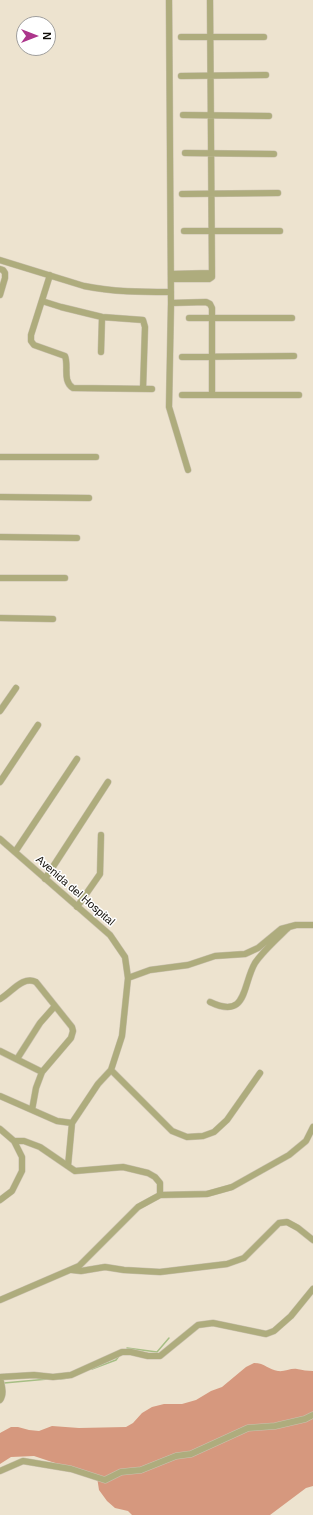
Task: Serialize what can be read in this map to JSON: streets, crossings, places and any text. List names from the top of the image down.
{
  "streets": {
    "street": ["Avenida del Hospital"]
  },
  "north": "right"
}
